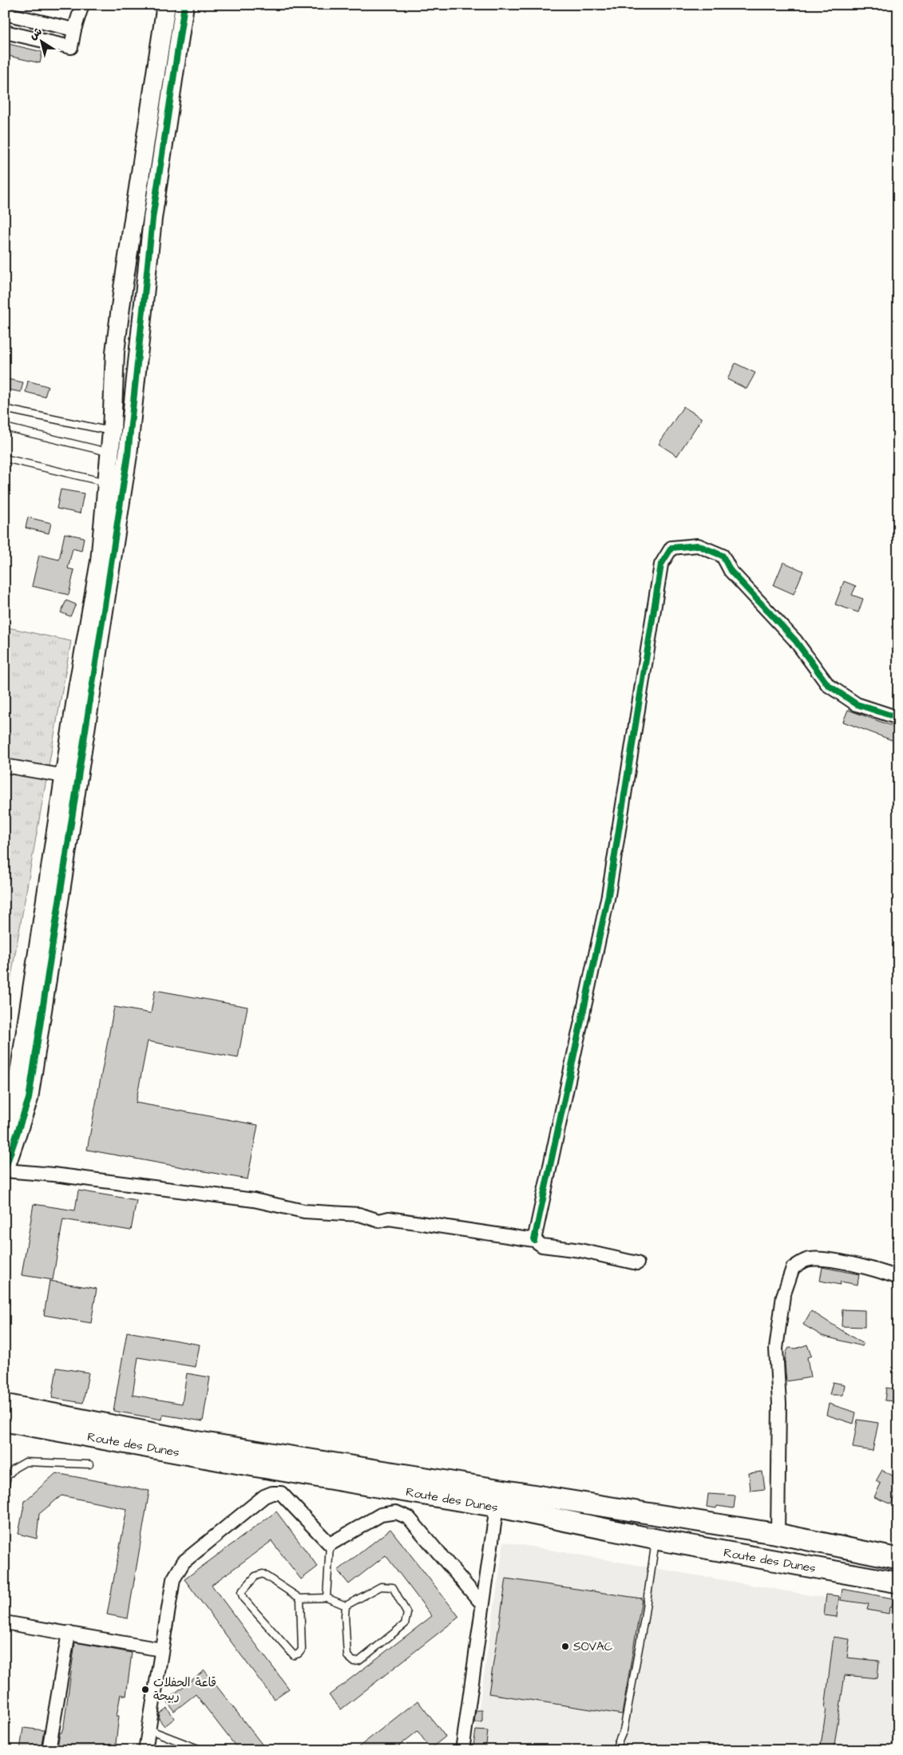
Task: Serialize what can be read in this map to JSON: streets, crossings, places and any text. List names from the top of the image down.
{
  "streets": {
    "main road": ["Route des Dunes"]
  },
  "places": ["SOVAC", "قاعة الحفلات ربيحة"],
  "north": "top left"
}
